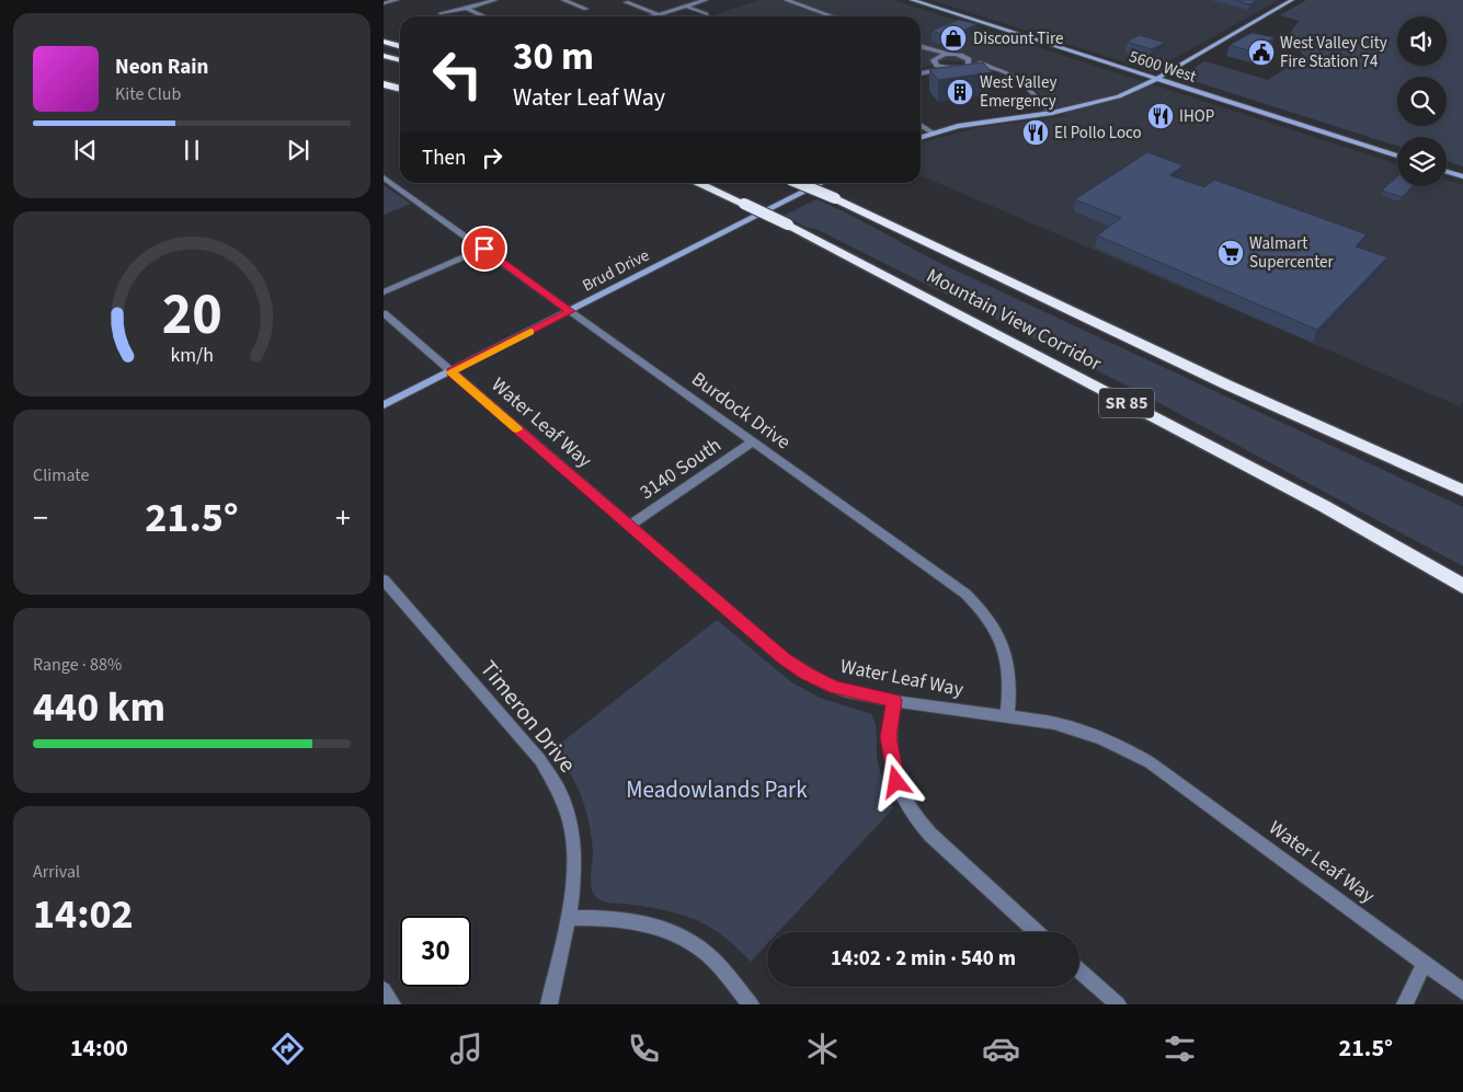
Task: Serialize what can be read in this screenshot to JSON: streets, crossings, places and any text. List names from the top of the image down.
{
  "streets": {
    "highway": ["Mountain View Corridor", "SR 85"],
    "main road": ["5600 West", "Brud Drive"],
    "street": [
      "Burdock Drive",
      "Water Leaf Way",
      "3140 South",
      "Timeron Drive"
    ]
  },
  "crossings": [
    ["Brud Drive", "Burdock Drive"],
    ["Brud Drive", "Water Leaf Way"],
    ["Burdock Drive", "Water Leaf Way"],
    ["Burdock Drive", "3140 South"],
    ["Water Leaf Way", "3140 South"]
  ],
  "parks": ["Meadowlands Park"],
  "places": {
    "shop": ["Discount Tire"],
    "public building": ["West Valley City Fire Station 74"],
    "building": ["West Valley Emergency"],
    "restaurant": ["IHOP", "El Pollo Loco"],
    "supermarket": ["Walmart Supercenter"]
  },
  "page": {
    "turn": ["30 m", "Water Leaf Way"],
    "song": ["Neon Rain", "Kite Club"],
    "then": "Then",
    "tile": [
      "Climate",
      ["Range · 88%", "440 km"],
      ["Arrival", "14:02"]
    ],
    "heat": ["−", "21.5°", "+"],
    "limit": "30",
    "trip": "14:02 · 2 min · 540 m",
    "tabs": ["14:00", "21.5°"],
    "gauge": ["20", "km/h"]
  }
}
